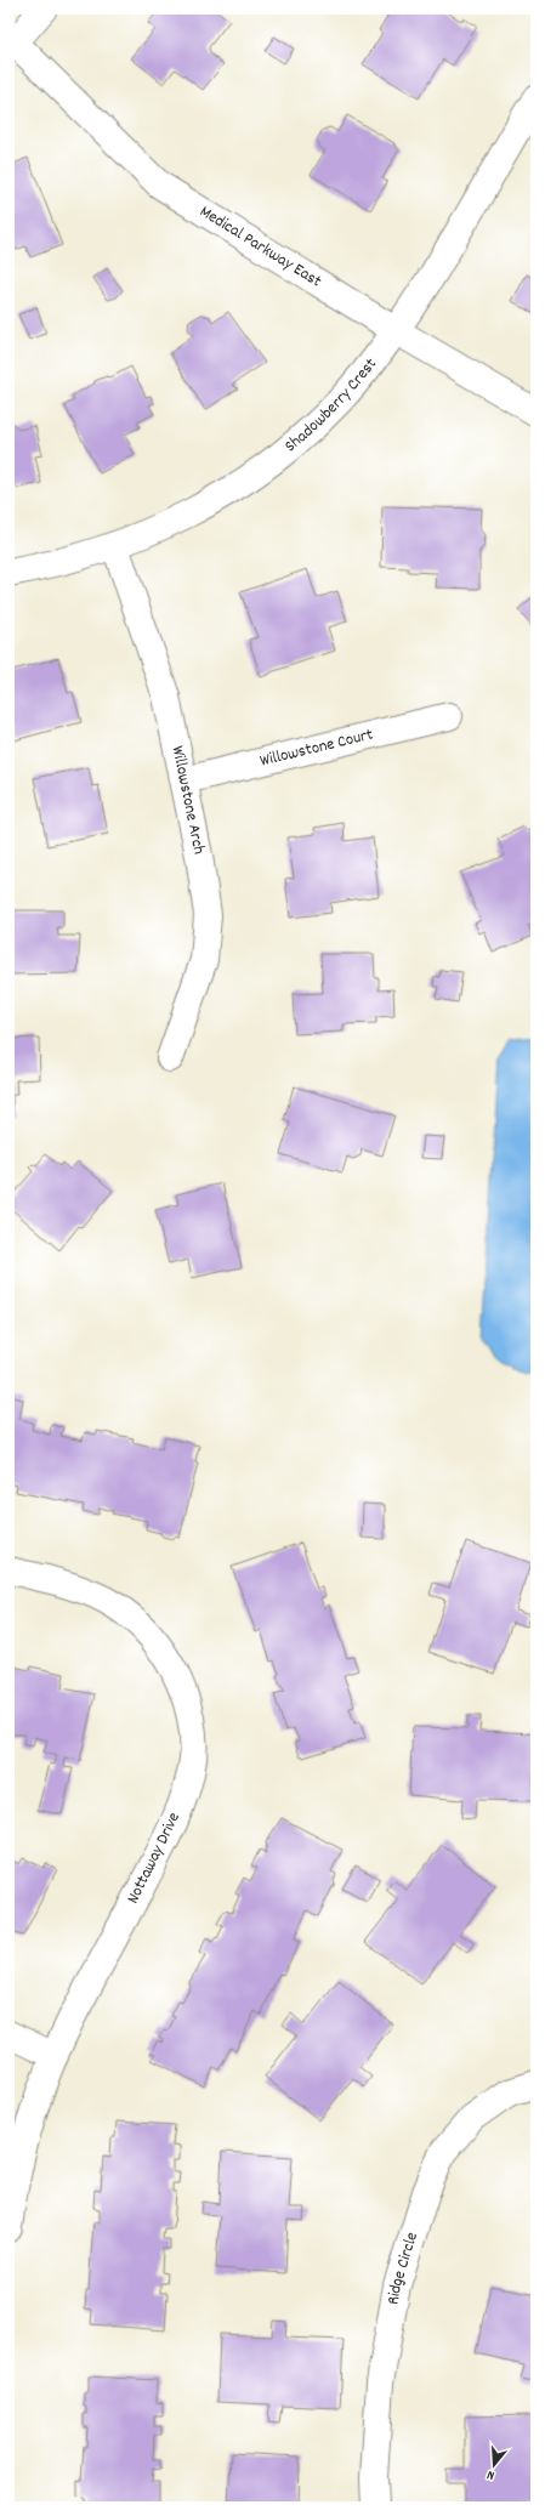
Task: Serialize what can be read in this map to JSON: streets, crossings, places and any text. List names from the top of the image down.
{
  "streets": {
    "street": [
      "Medical Parkway East",
      "Shadowberry Crest",
      "Willowstone Court",
      "Willowstone Arch",
      "Nottaway Drive",
      "Ridge Circle"
    ]
  },
  "crossings": [
    ["Medical Parkway East", "Shadowberry Crest"],
    ["Shadowberry Crest", "Willowstone Arch"],
    ["Willowstone Court", "Willowstone Arch"]
  ],
  "north": "bottom"
}
